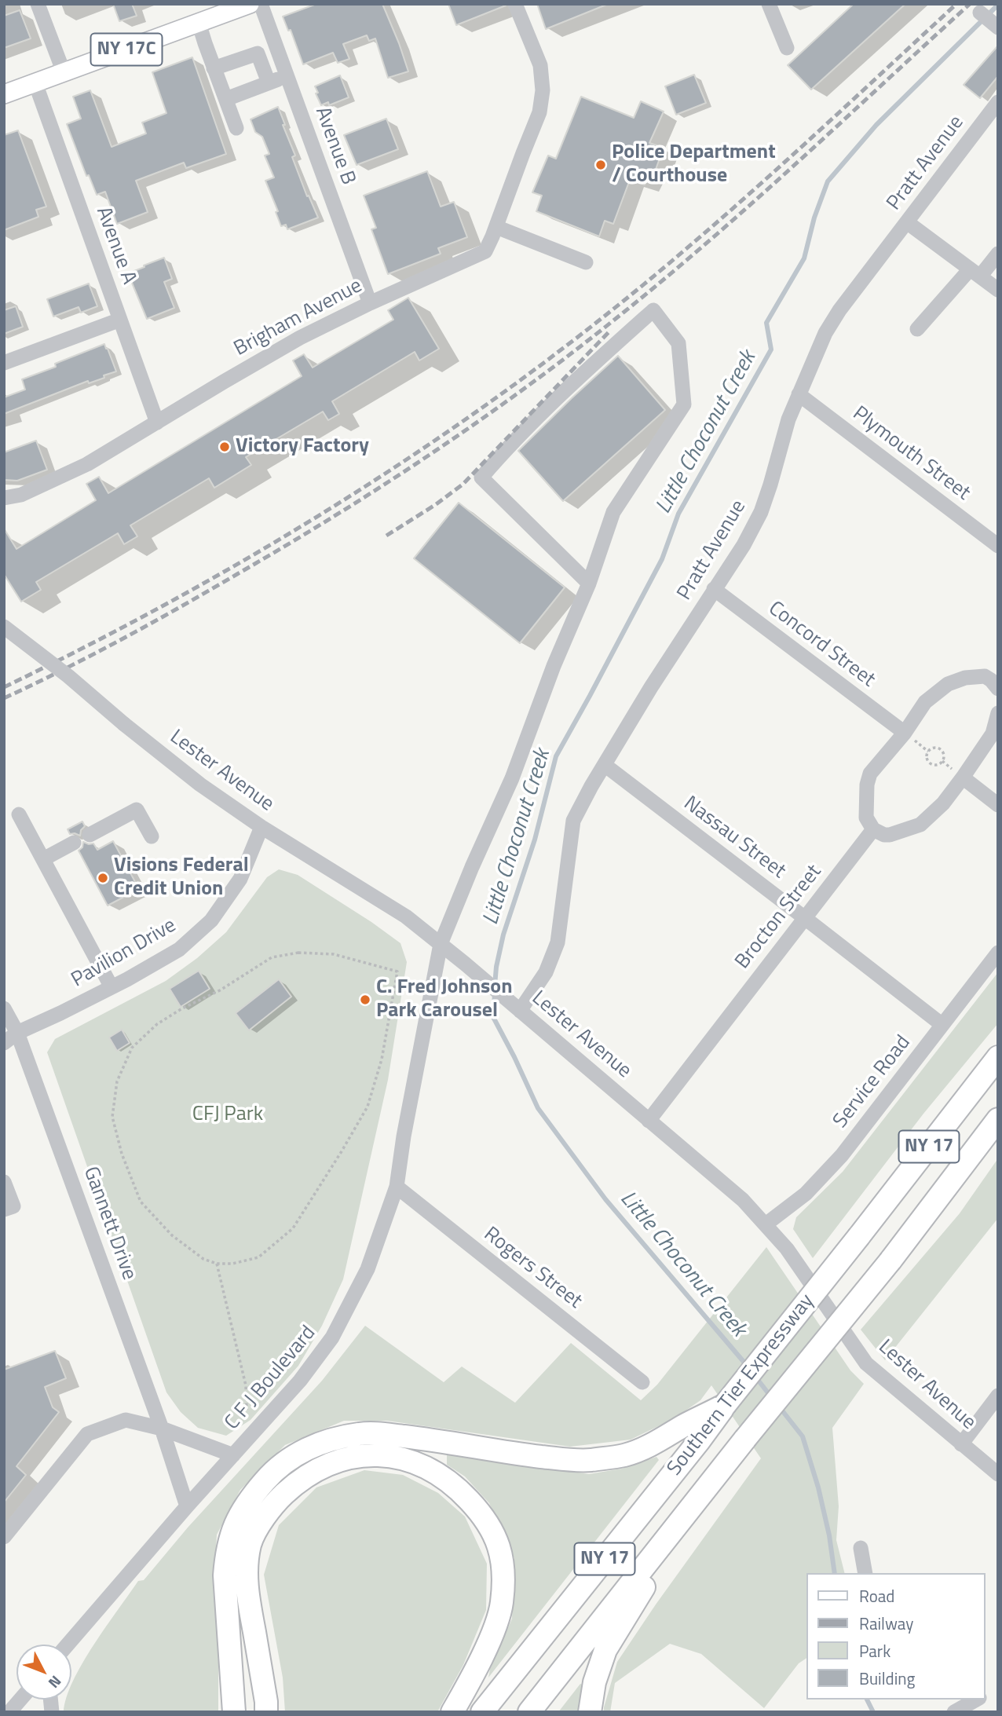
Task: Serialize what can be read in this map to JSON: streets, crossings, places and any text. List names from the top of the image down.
{
  "streets": {
    "highway": ["NY 17", "Southern Tier Expressway"],
    "main road": ["NY 17C"],
    "street": [
      "Avenue B",
      "Pratt Avenue",
      "Avenue A",
      "Brigham Avenue",
      "Plymouth Street",
      "Concord Street",
      "Lester Avenue",
      "Nassau Street",
      "Brocton Street",
      "Pavilion Drive",
      "Service Road",
      "Gannett Drive",
      "Rogers Street",
      "C F J Boulevard"
    ]
  },
  "crossings": [
    ["NY 17C", "Avenue A"],
    ["Avenue B", "Brigham Avenue"],
    ["Pratt Avenue", "Plymouth Street"],
    ["Pratt Avenue", "Concord Street"],
    ["Pratt Avenue", "Lester Avenue"],
    ["Pratt Avenue", "Nassau Street"],
    ["Avenue A", "Brigham Avenue"],
    ["Lester Avenue", "Brocton Street"],
    ["Lester Avenue", "Pavilion Drive"],
    ["Lester Avenue", "Service Road"],
    ["Lester Avenue", "C F J Boulevard"],
    ["Nassau Street", "Brocton Street"],
    ["Nassau Street", "Service Road"],
    ["Pavilion Drive", "Gannett Drive"],
    ["Gannett Drive", "C F J Boulevard"],
    ["Rogers Street", "C F J Boulevard"]
  ],
  "water": ["Little Choconut Creek"],
  "parks": ["CFJ Park"],
  "places": [
    "Police Department / Courthouse",
    "Victory Factory",
    "Visions Federal Credit Union",
    "C. Fred Johnson Park Carousel"
  ],
  "legend": [
    "Road",
    "Railway",
    "Park",
    "Building"
  ],
  "north": "bottom right"
}
